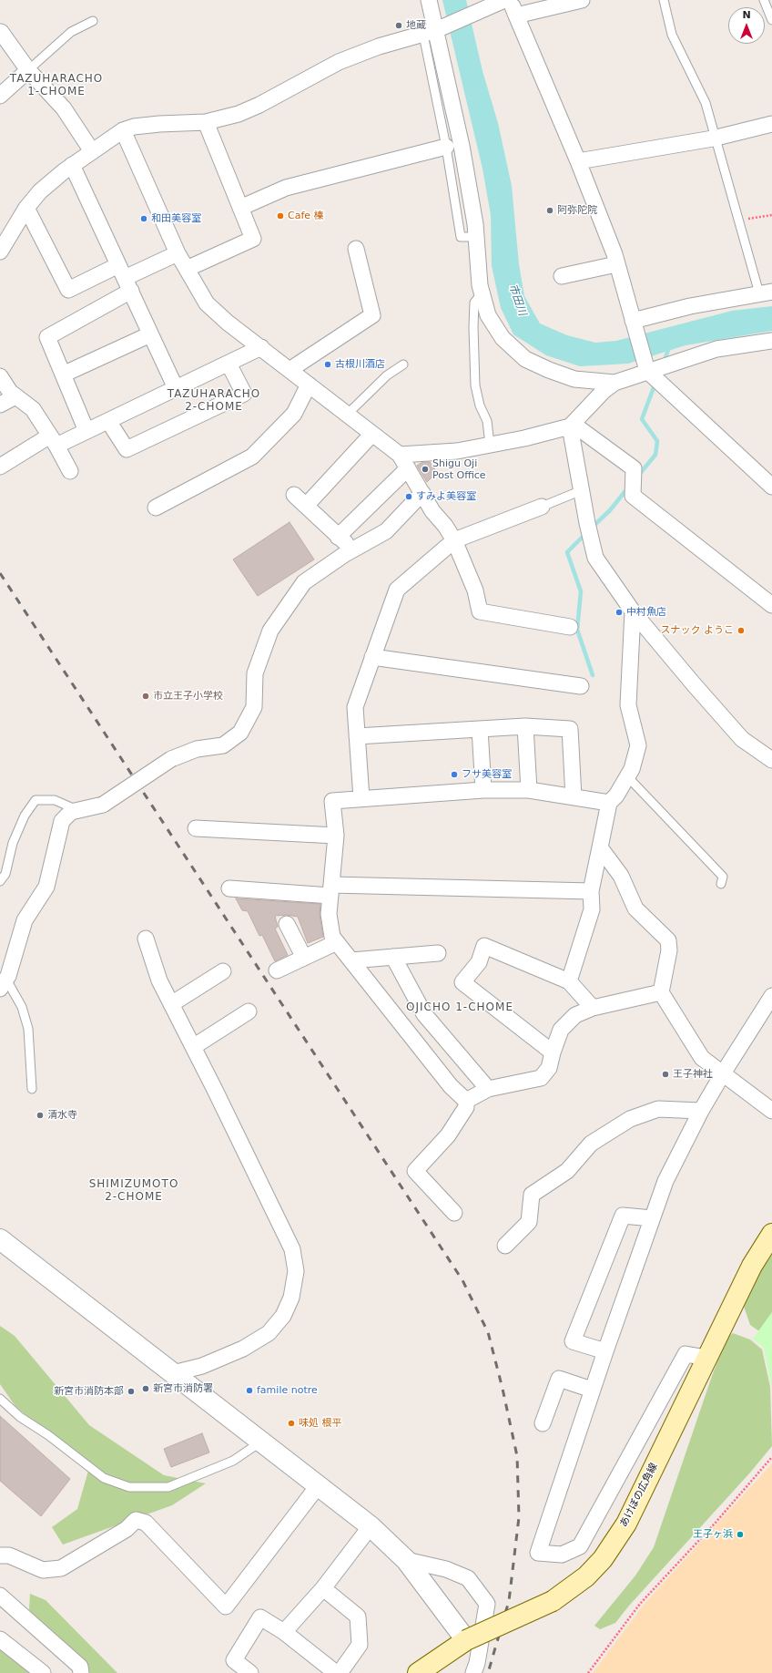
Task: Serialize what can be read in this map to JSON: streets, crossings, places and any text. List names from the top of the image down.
{
  "streets": {
    "main road": ["あけぼの広角線"]
  },
  "districts": [
    "TAZUHARACHO 1-CHOME",
    "TAZUHARACHO 2-CHOME",
    "OJICHO 1-CHOME",
    "SHIMIZUMOTO 2-CHOME"
  ],
  "water": ["市田川"],
  "places": [
    "地蔵",
    "阿弥陀院",
    "Cafe 榛",
    "和田美容室",
    "古根川酒店",
    "Shigu Oji Post Office",
    "すみよ美容室",
    "中村魚店",
    "スナック ようこ",
    "市立王子小学校",
    "フサ美容室",
    "王子神社",
    "清水寺",
    "新宮市消防署",
    "famile notre",
    "新宮市消防本部",
    "味処 根平",
    "王子ヶ浜"
  ],
  "north": "top"
}
